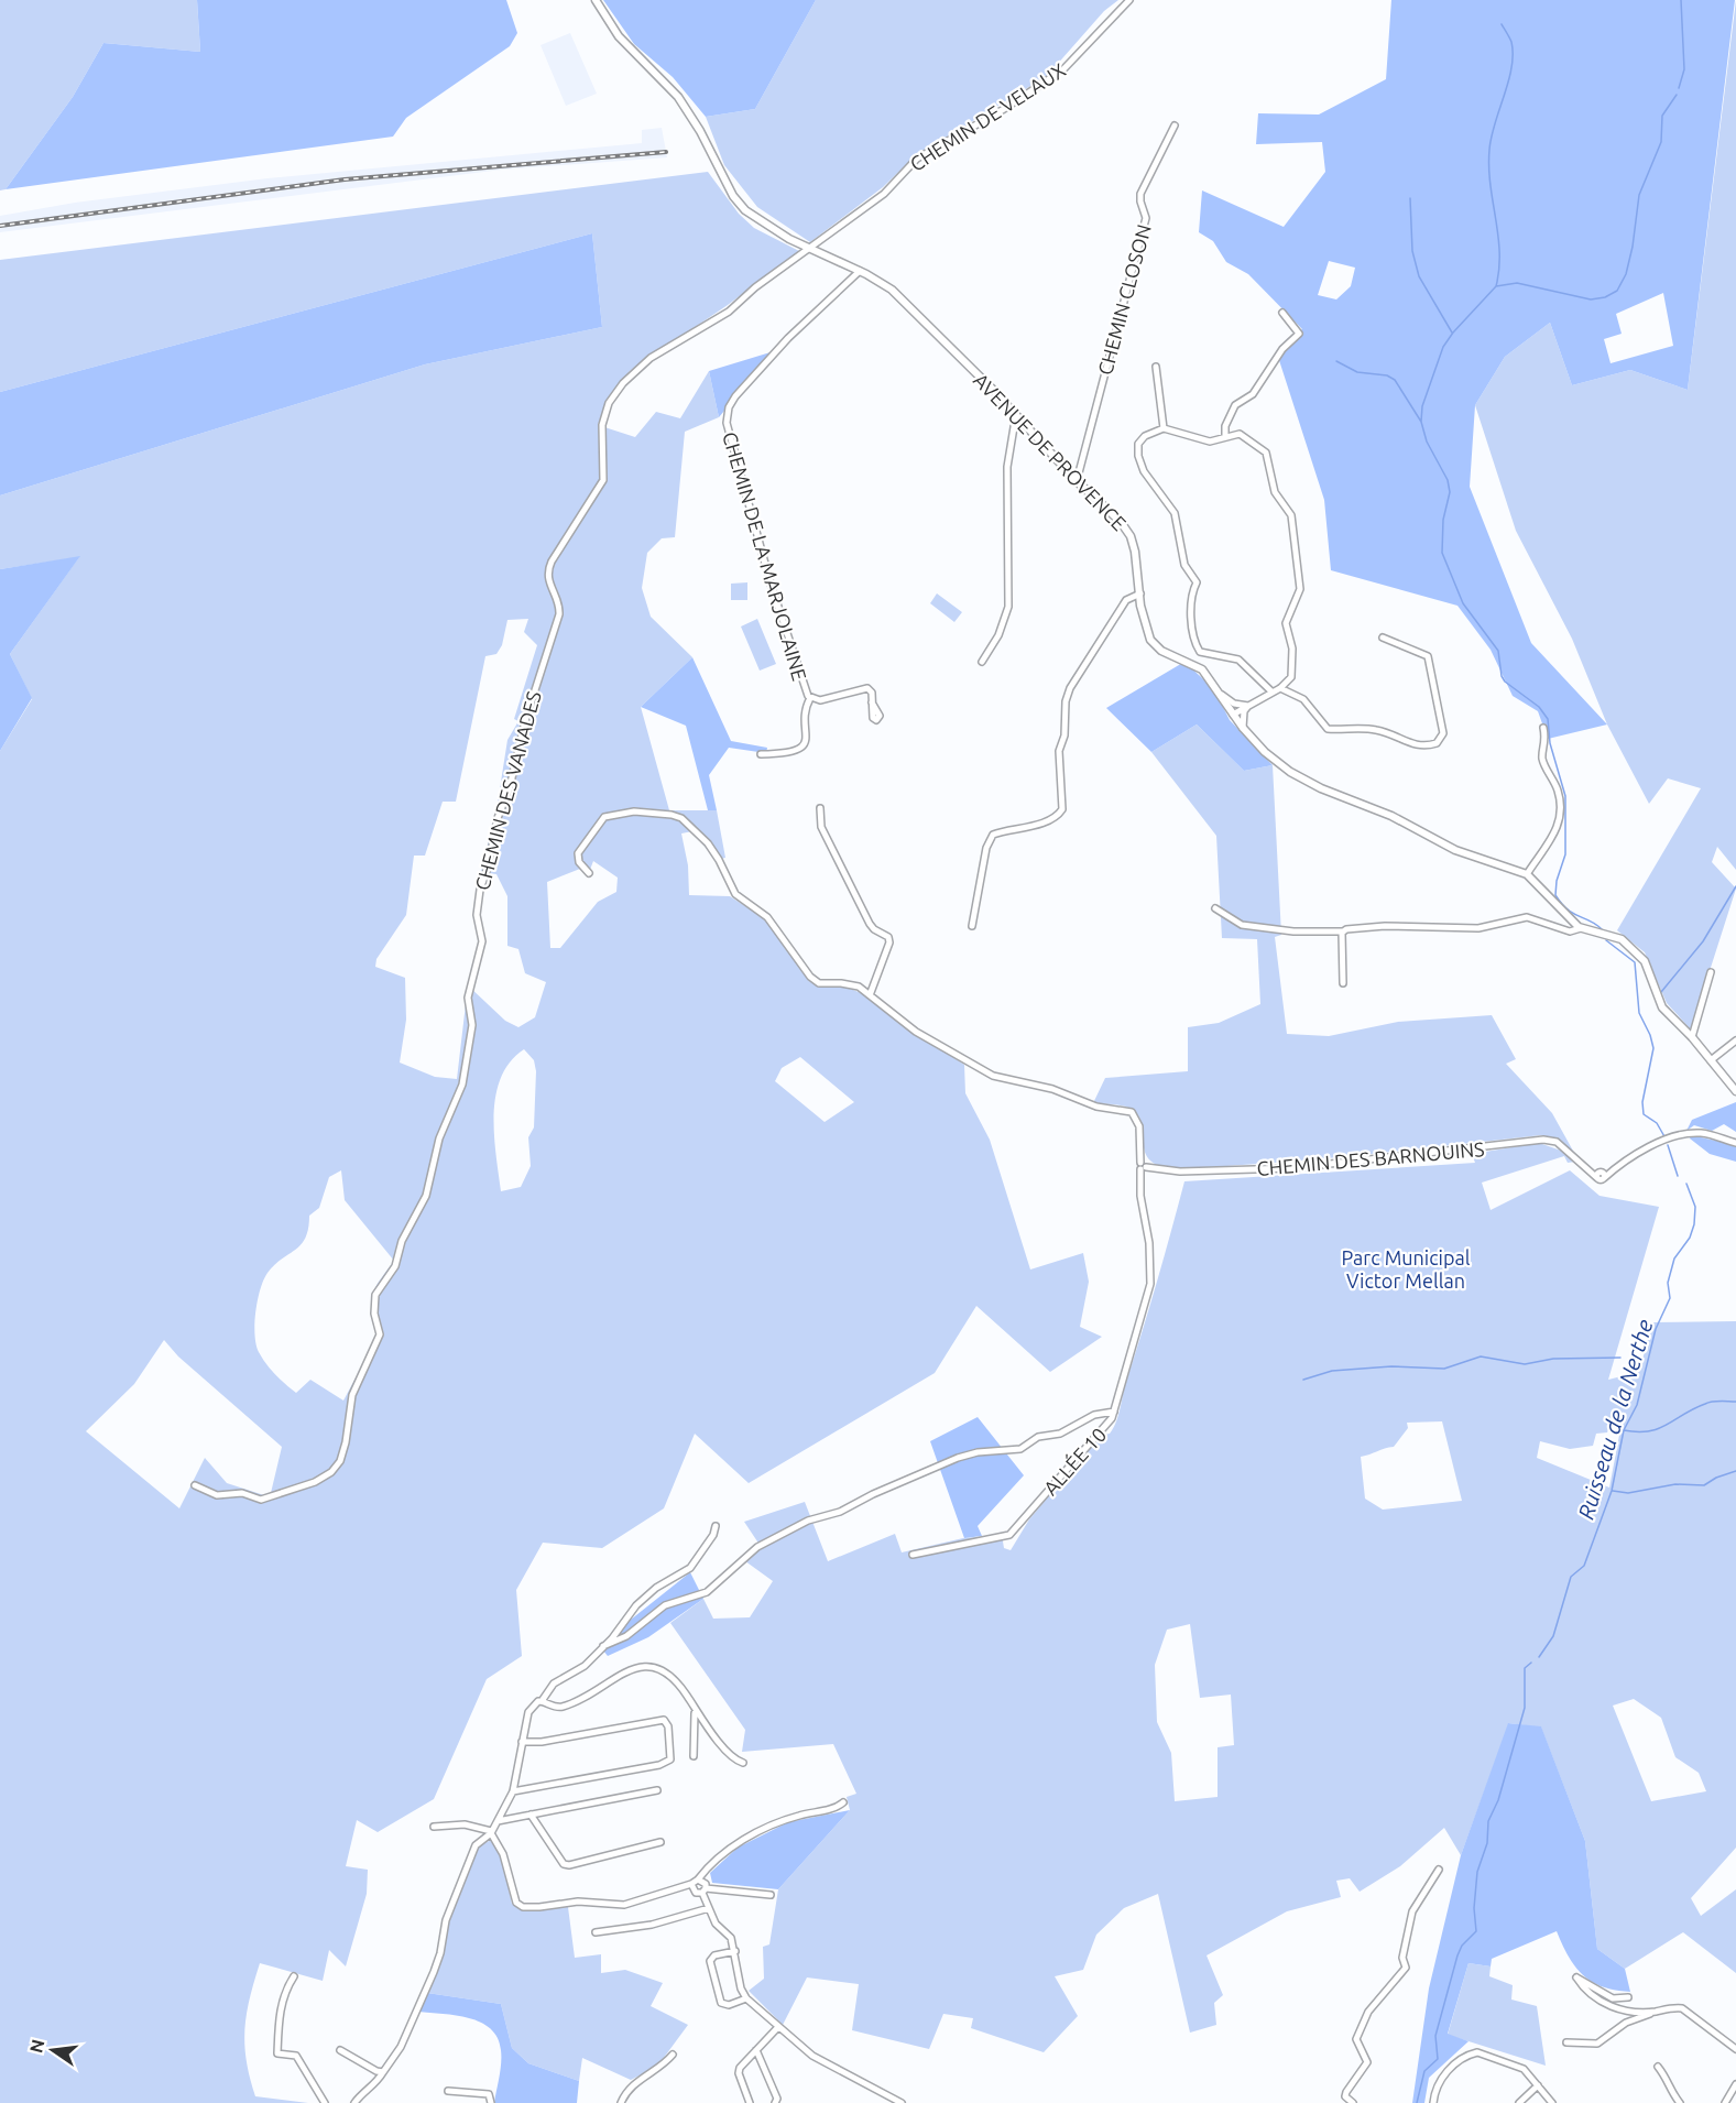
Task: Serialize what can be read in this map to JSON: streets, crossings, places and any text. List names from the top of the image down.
{
  "streets": {
    "street": [
      "CHEMIN DE VELAUX",
      "CHEMIN CLOSON",
      "AVENUE DE PROVENCE",
      "CHEMIN DE LA MARJOLAINE",
      "CHEMIN DES VANADES",
      "CHEMIN DES BARNOUINS",
      "ALLÉE 10"
    ]
  },
  "crossings": [
    ["CHEMIN DE VELAUX", "AVENUE DE PROVENCE"],
    ["CHEMIN DE VELAUX", "CHEMIN DES VANADES"],
    ["CHEMIN CLOSON", "AVENUE DE PROVENCE"],
    ["AVENUE DE PROVENCE", "CHEMIN DE LA MARJOLAINE"],
    ["AVENUE DE PROVENCE", "CHEMIN DES VANADES"],
    ["CHEMIN DES BARNOUINS", "ALLÉE 10"]
  ],
  "water": ["Ruisseau de la Nerthe"],
  "parks": ["Parc Municipal Victor Mellan"],
  "north": "left"
}
